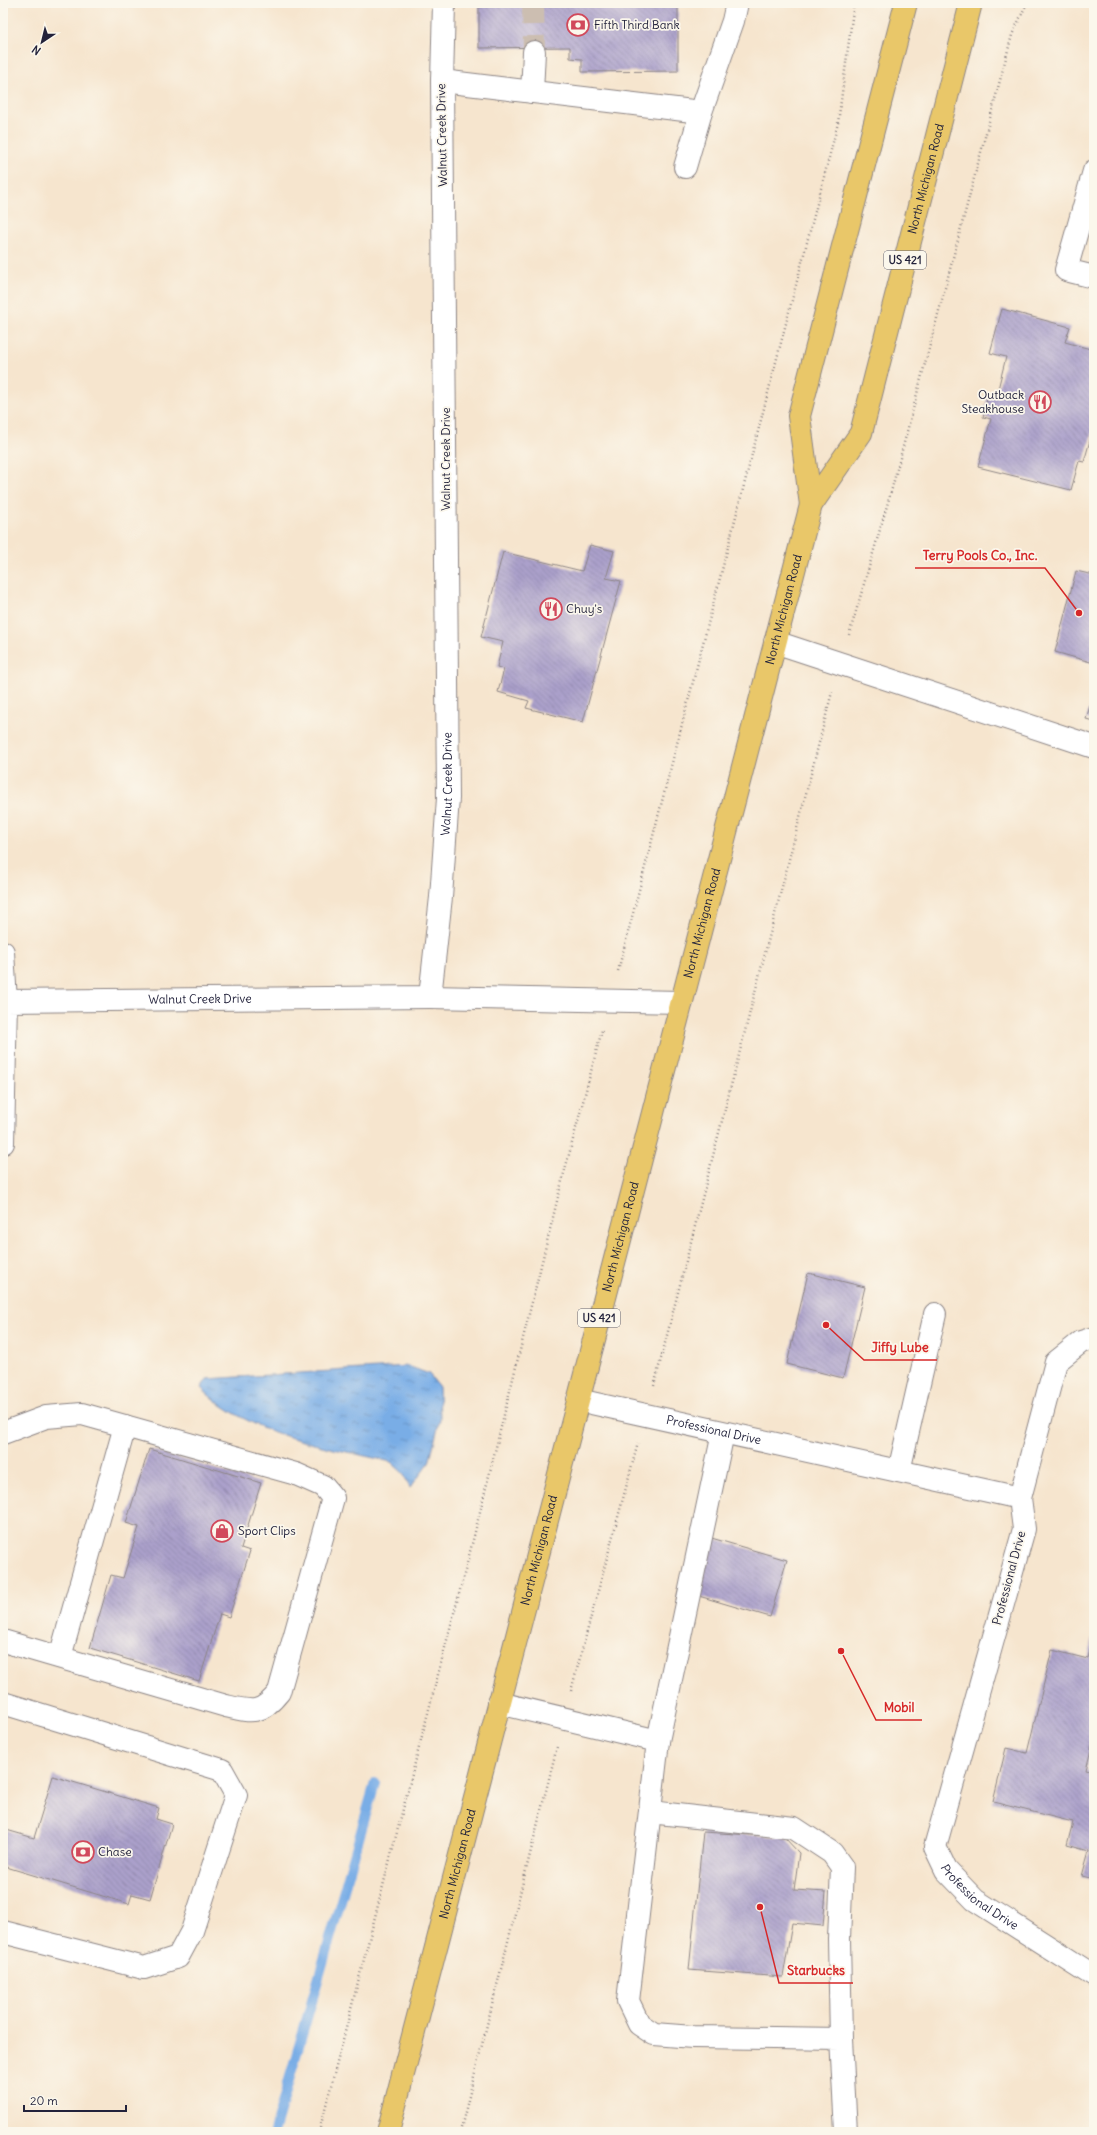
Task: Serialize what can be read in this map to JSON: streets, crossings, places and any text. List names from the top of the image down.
{
  "streets": {
    "main road": ["North Michigan Road", "US 421"],
    "street": ["Walnut Creek Drive", "Professional Drive"]
  },
  "crossings": [
    ["North Michigan Road", "Professional Drive"]
  ],
  "places": {
    "bank": ["Fifth Third Bank", "Chase"],
    "restaurant": ["Outback Steakhouse", "Chuy's"],
    "other": [
      "Terry Pools Co., Inc.",
      "Jiffy Lube",
      "Mobil",
      "Starbucks"
    ],
    "shop": ["Sport Clips"]
  },
  "scale_bar": "20 m",
  "north": "bottom left"
}
